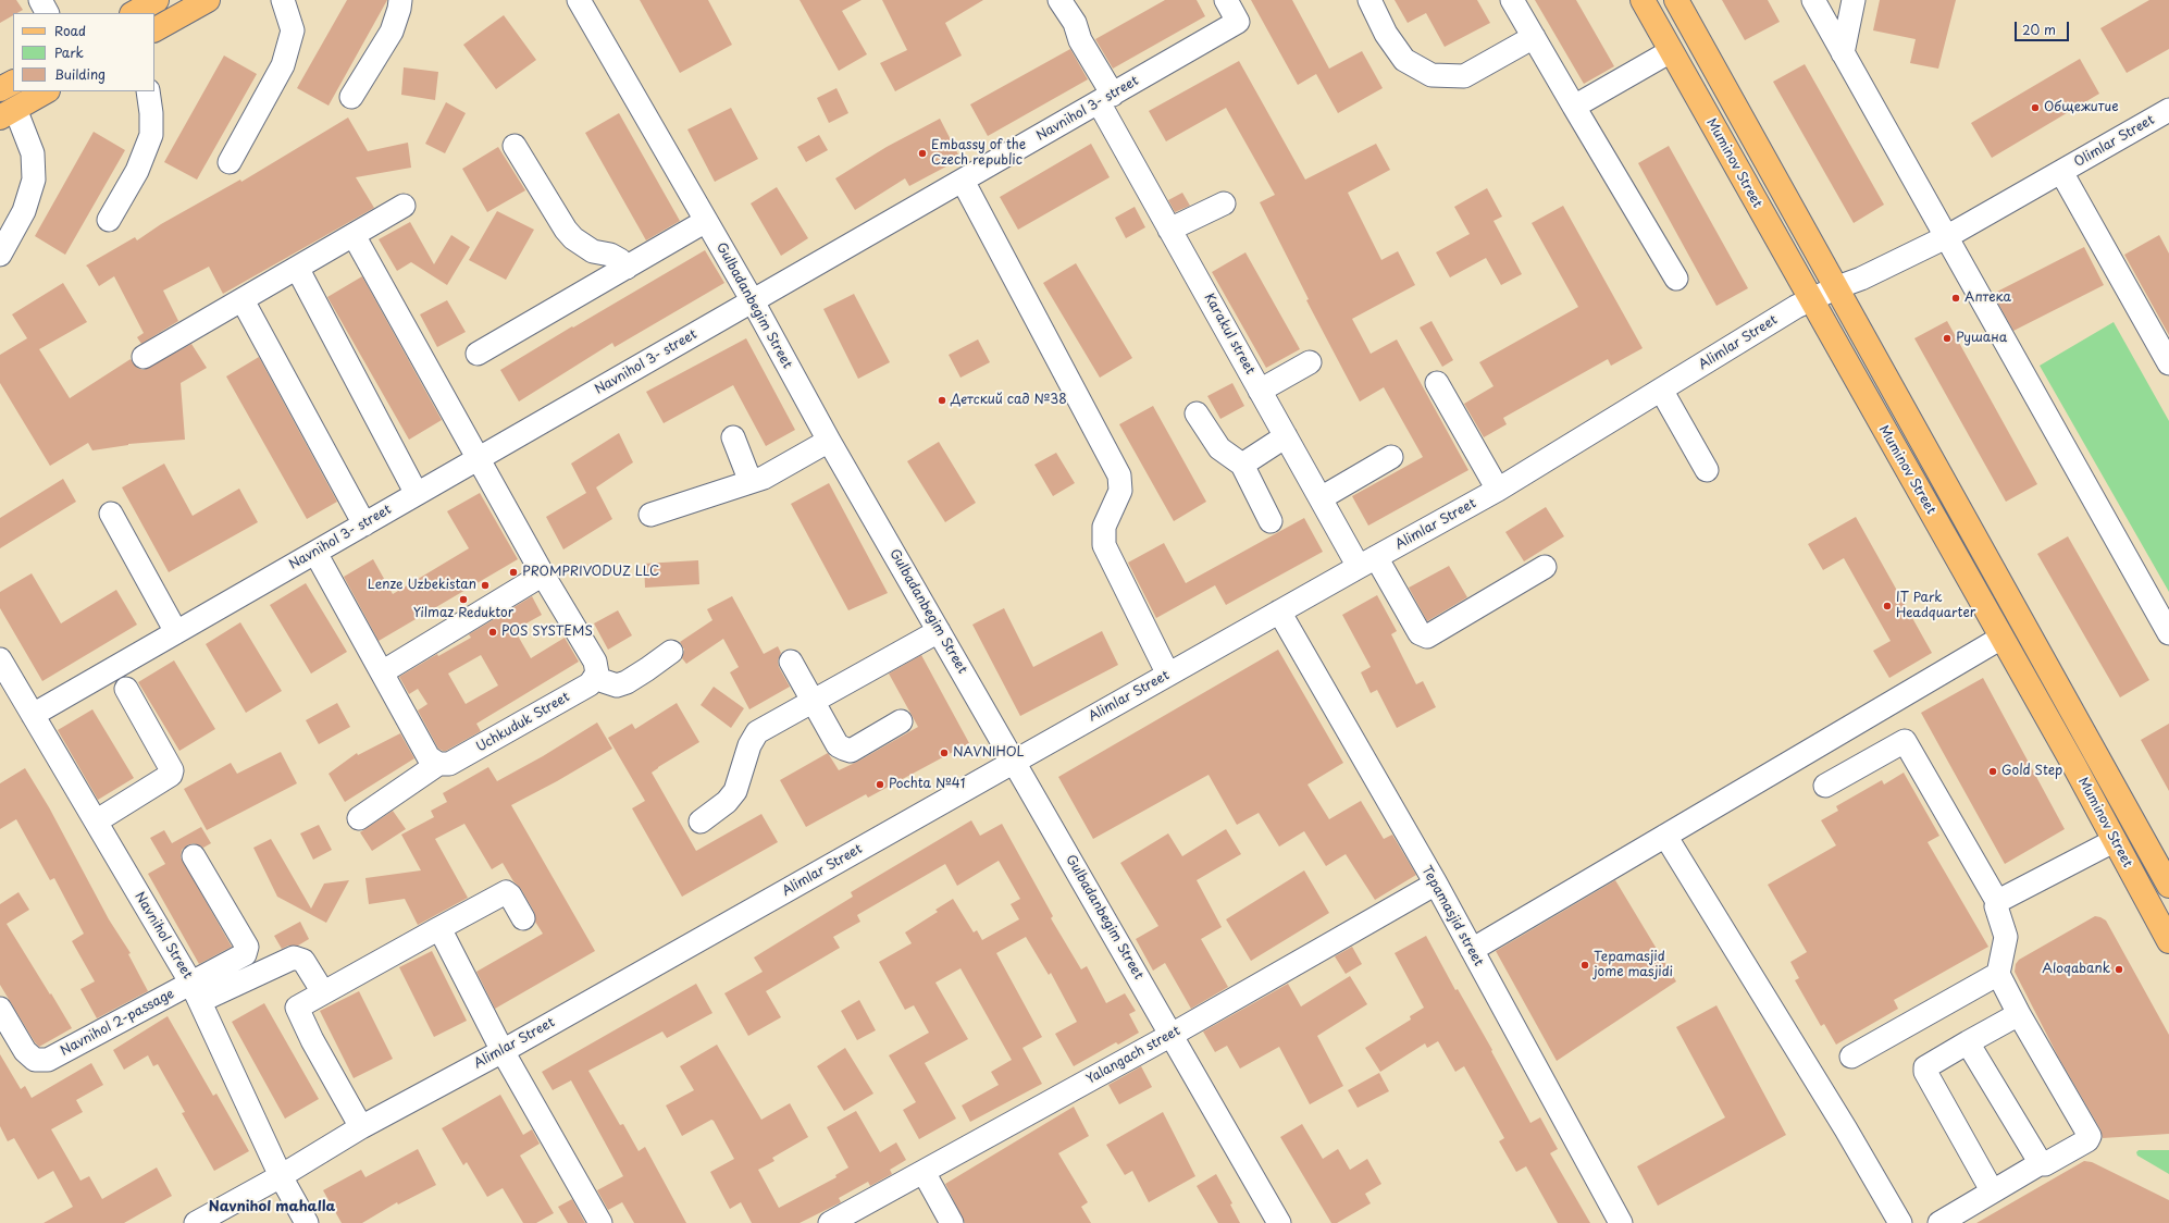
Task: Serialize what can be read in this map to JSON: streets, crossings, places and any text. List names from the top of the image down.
{
  "streets": {
    "main road": ["Muminov Street"],
    "street": [
      "Navnihol 3- street",
      "Olimlar Street",
      "Gulbadanbegim Street",
      "Karakul street",
      "Аlimlar Street",
      "Uchkuduk Street",
      "Tepamasjid street",
      "Navnihol Street",
      "Navnihol 2-passage",
      "Yalangach street"
    ]
  },
  "crossings": [
    ["Navnihol 3- street", "Gulbadanbegim Street"],
    ["Navnihol 3- street", "Karakul street"],
    ["Navnihol 3- street", "Navnihol Street"],
    ["Olimlar Street", "Аlimlar Street"],
    ["Muminov Street", "Аlimlar Street"],
    ["Gulbadanbegim Street", "Аlimlar Street"],
    ["Gulbadanbegim Street", "Yalangach street"],
    ["Karakul street", "Аlimlar Street"],
    ["Аlimlar Street", "Tepamasjid street"],
    ["Аlimlar Street", "Navnihol Street"],
    ["Tepamasjid street", "Yalangach street"],
    ["Navnihol Street", "Navnihol 2-passage"]
  ],
  "districts": ["Navnihol mahalla"],
  "places": [
    "Общежитие",
    "Embassy of the Czech republic",
    "Аптека",
    "Рушана",
    "Детский сад №38",
    "PROMPRIVODUZ LLC",
    "Lenze Uzbekistan",
    "Yilmaz Reduktor",
    "IT Park Headquarter",
    "POS SYSTEMS",
    "NAVNIHOL",
    "Gold Step",
    "Pochta №41",
    "Tepamasjid jome masjidi",
    "Aloqabank"
  ],
  "legend": ["Road", "Park", "Building"],
  "scale_bar": "20 m"
}
